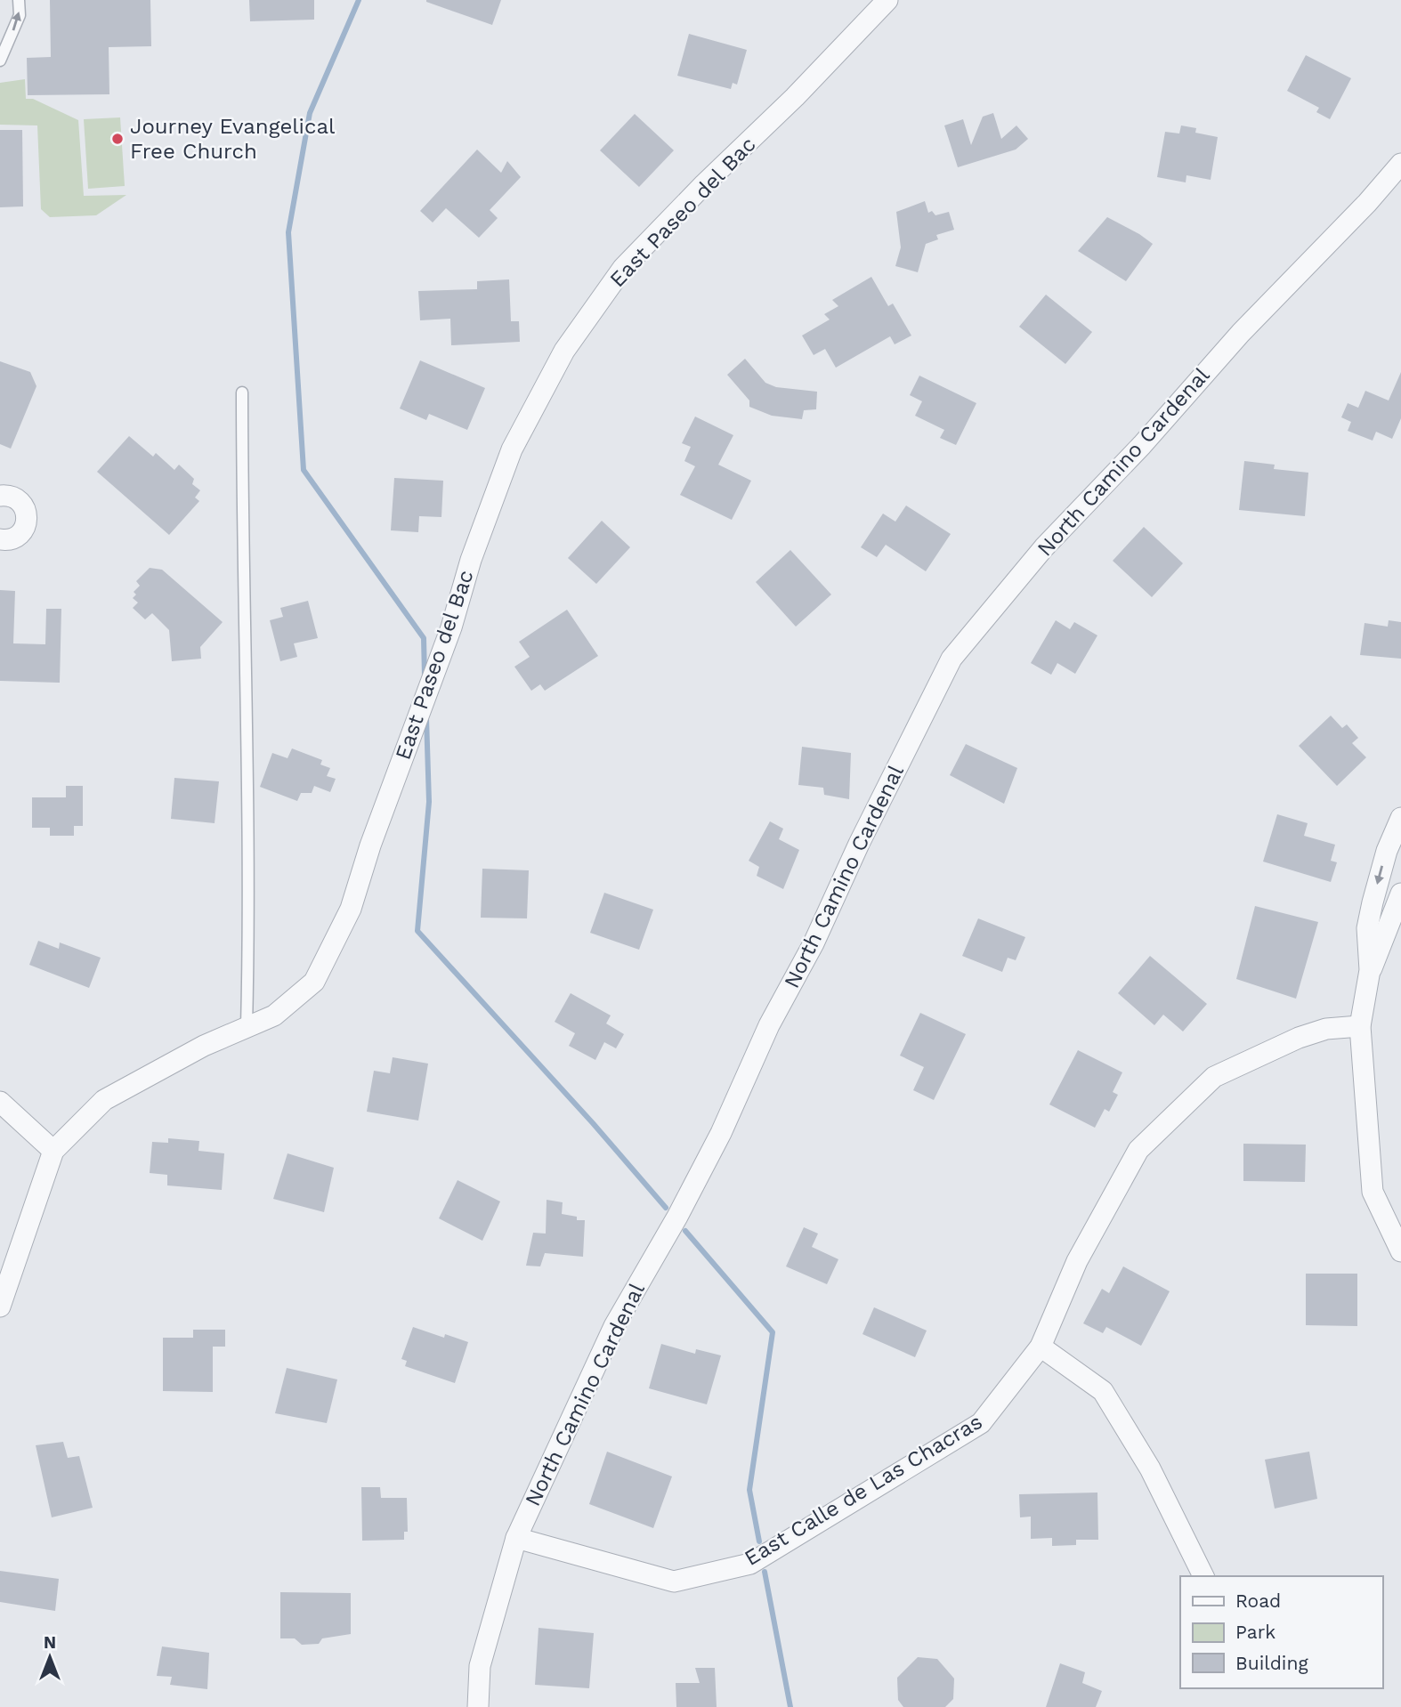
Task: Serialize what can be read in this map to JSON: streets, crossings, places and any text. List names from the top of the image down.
{
  "streets": {
    "street": ["East Paseo del Bac", "North Camino Cardenal", "East Calle de Las Chacras"]
  },
  "crossings": [
    ["North Camino Cardenal", "East Calle de Las Chacras"]
  ],
  "places": ["Journey Evangelical Free Church"],
  "legend": ["Road", "Park", "Building"],
  "north": "top"
}
